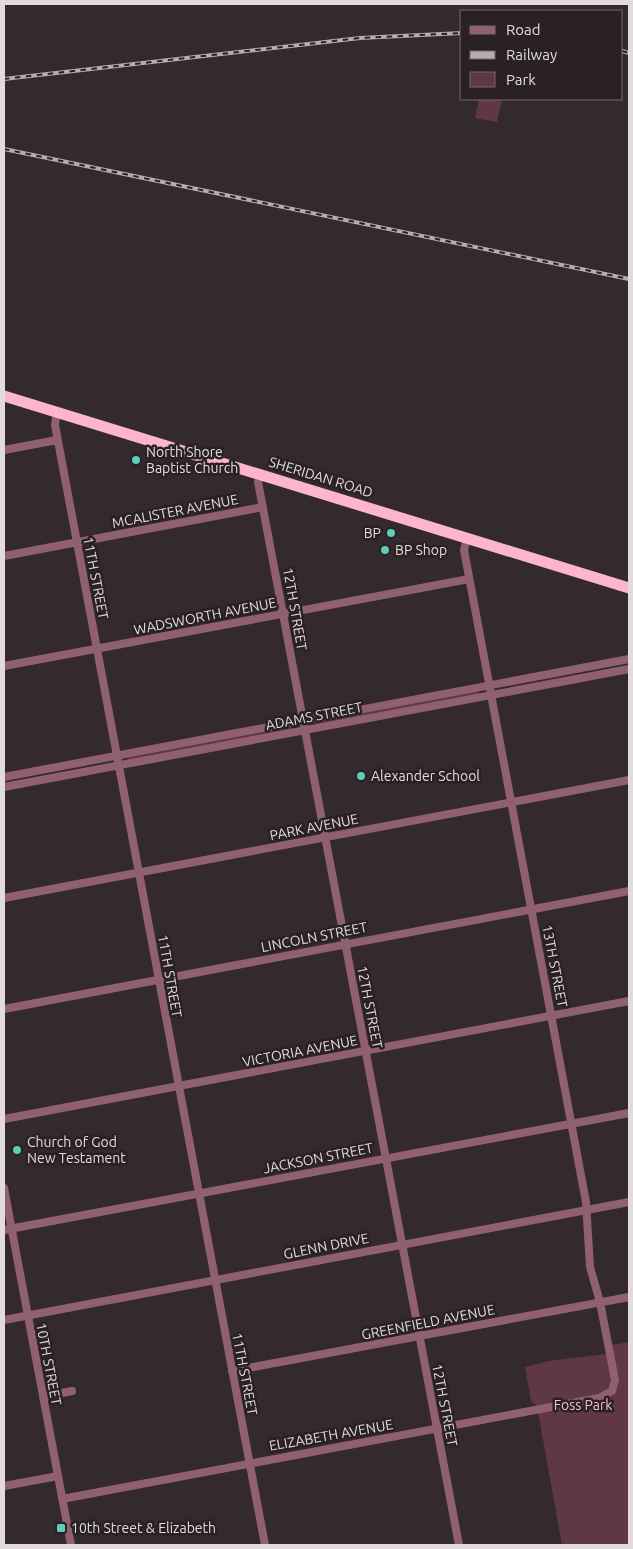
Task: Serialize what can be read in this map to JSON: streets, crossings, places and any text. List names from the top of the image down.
{
  "streets": {
    "highway": ["SHERIDAN ROAD"],
    "street": [
      "MCALISTER AVENUE",
      "11TH STREET",
      "12TH STREET",
      "WADSWORTH AVENUE",
      "ADAMS STREET",
      "PARK AVENUE",
      "LINCOLN STREET",
      "13TH STREET",
      "VICTORIA AVENUE",
      "JACKSON STREET",
      "GLENN DRIVE",
      "GREENFIELD AVENUE",
      "10TH STREET",
      "ELIZABETH AVENUE"
    ]
  },
  "crossings": [
    ["SHERIDAN ROAD", "11TH STREET"],
    ["SHERIDAN ROAD", "12TH STREET"],
    ["SHERIDAN ROAD", "13TH STREET"],
    ["MCALISTER AVENUE", "11TH STREET"],
    ["MCALISTER AVENUE", "12TH STREET"],
    ["11TH STREET", "WADSWORTH AVENUE"],
    ["11TH STREET", "ADAMS STREET"],
    ["11TH STREET", "PARK AVENUE"],
    ["11TH STREET", "LINCOLN STREET"],
    ["11TH STREET", "VICTORIA AVENUE"],
    ["11TH STREET", "JACKSON STREET"],
    ["11TH STREET", "GLENN DRIVE"],
    ["11TH STREET", "GREENFIELD AVENUE"],
    ["11TH STREET", "ELIZABETH AVENUE"],
    ["12TH STREET", "WADSWORTH AVENUE"],
    ["12TH STREET", "ADAMS STREET"],
    ["12TH STREET", "PARK AVENUE"],
    ["12TH STREET", "LINCOLN STREET"],
    ["12TH STREET", "VICTORIA AVENUE"],
    ["12TH STREET", "JACKSON STREET"],
    ["12TH STREET", "GLENN DRIVE"],
    ["12TH STREET", "GREENFIELD AVENUE"],
    ["12TH STREET", "ELIZABETH AVENUE"],
    ["WADSWORTH AVENUE", "13TH STREET"],
    ["ADAMS STREET", "13TH STREET"],
    ["PARK AVENUE", "13TH STREET"],
    ["LINCOLN STREET", "13TH STREET"],
    ["13TH STREET", "VICTORIA AVENUE"],
    ["13TH STREET", "JACKSON STREET"],
    ["13TH STREET", "GLENN DRIVE"],
    ["13TH STREET", "GREENFIELD AVENUE"],
    ["13TH STREET", "ELIZABETH AVENUE"],
    ["JACKSON STREET", "10TH STREET"],
    ["GLENN DRIVE", "10TH STREET"],
    ["10TH STREET", "ELIZABETH AVENUE"]
  ],
  "parks": ["Foss Park"],
  "places": {
    "other": [
      "North Shore Baptist Church",
      "BP",
      "BP Shop",
      "Alexander School",
      "Church of God New Testament"
    ],
    "transit": ["10th Street & Elizabeth"]
  },
  "legend": ["Road", "Railway", "Park"]
}
